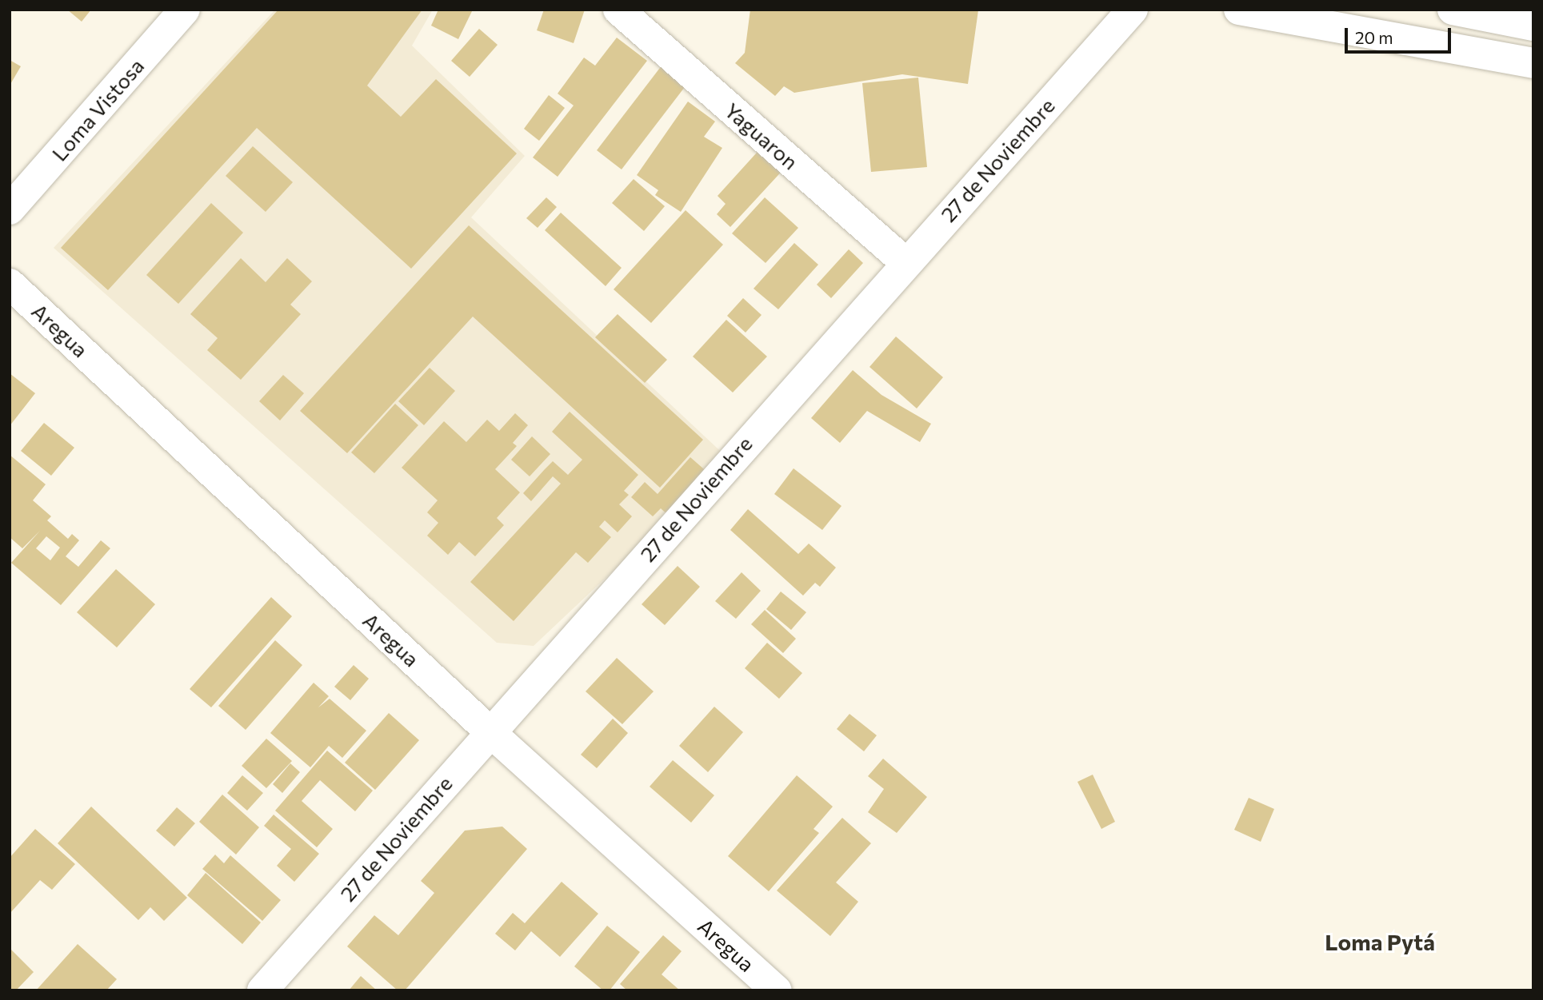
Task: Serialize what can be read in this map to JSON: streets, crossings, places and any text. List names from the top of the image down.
{
  "streets": {
    "main road": [
      "Loma Vistosa",
      "Yaguaron",
      "27 de Noviembre",
      "Aregua"
    ]
  },
  "crossings": [
    ["Yaguaron", "27 de Noviembre"],
    ["27 de Noviembre", "Aregua"]
  ],
  "districts": ["Loma Pytá"],
  "scale_bar": "20 m"
}
